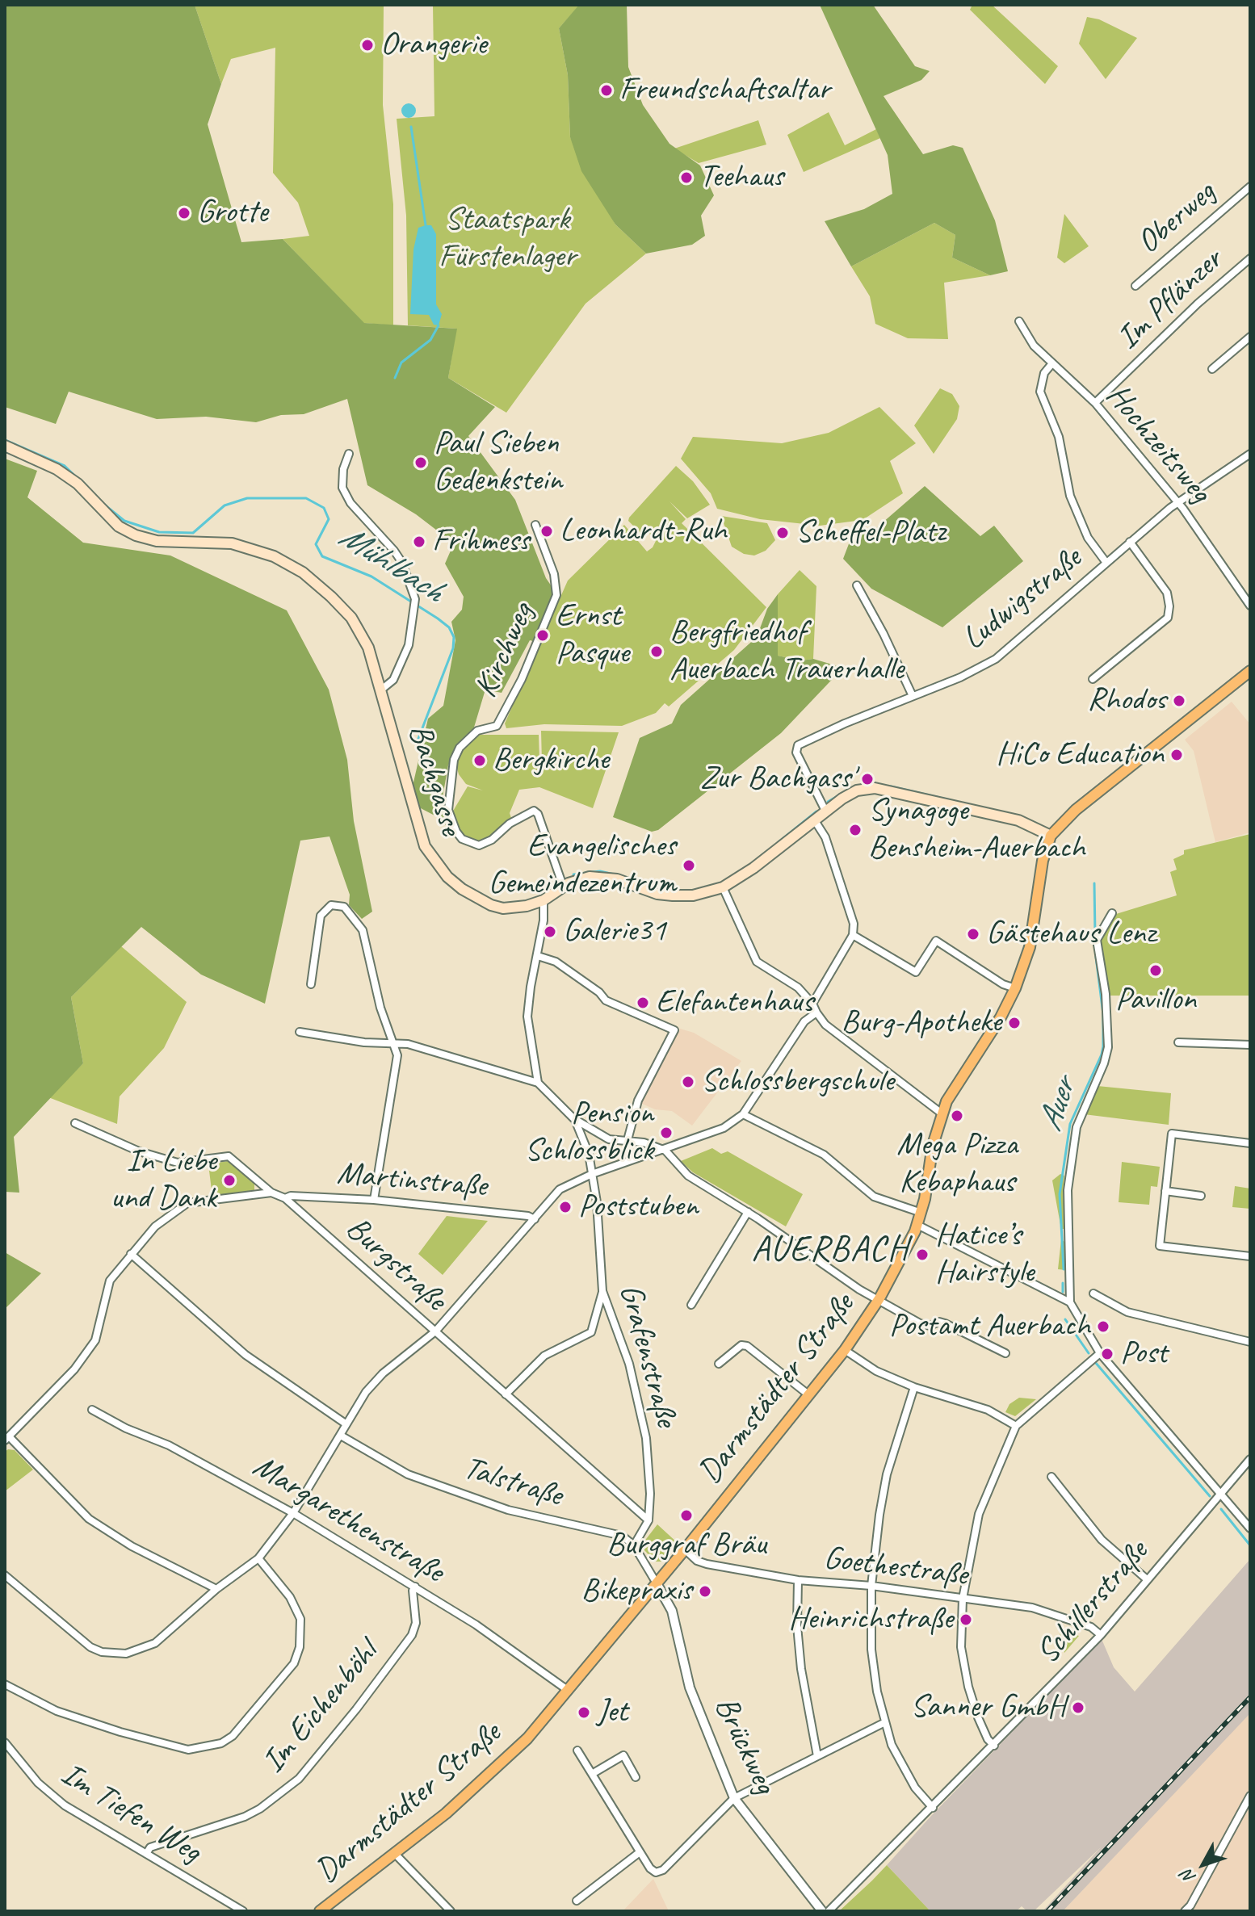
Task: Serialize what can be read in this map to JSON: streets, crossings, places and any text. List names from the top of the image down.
{
  "streets": {
    "main road": ["Bachgasse", "Darmstädter Straße"],
    "street": [
      "Oberweg",
      "Im Pflänzer",
      "Hochzeitsweg",
      "Ludwigstraße",
      "Kirchweg",
      "Martinstraße",
      "Burgstraße",
      "Grafenstraße",
      "Talstraße",
      "Margarethenstraße",
      "Goethestraße",
      "Schillerstraße",
      "Im Eichenböhl",
      "Brückweg",
      "Im Tiefen Weg"
    ]
  },
  "crossings": [
    ["Im Pflänzer", "Hochzeitsweg"],
    ["Hochzeitsweg", "Ludwigstraße"],
    ["Ludwigstraße", "Bachgasse"],
    ["Kirchweg", "Bachgasse"],
    ["Bachgasse", "Darmstädter Straße"],
    ["Martinstraße", "Burgstraße"],
    ["Burgstraße", "Grafenstraße"],
    ["Grafenstraße", "Talstraße"],
    ["Darmstädter Straße", "Margarethenstraße"],
    ["Darmstädter Straße", "Goethestraße"],
    ["Darmstädter Straße", "Brückweg"],
    ["Margarethenstraße", "Im Eichenböhl"],
    ["Goethestraße", "Schillerstraße"],
    ["Im Eichenböhl", "Im Tiefen Weg"]
  ],
  "districts": ["AUERBACH"],
  "water": ["Mühlbach", "Auer"],
  "parks": ["Staatspark Fürstenlager"],
  "places": [
    "Orangerie",
    "Freundschaftsaltar",
    "Teehaus",
    "Grotte",
    "Paul Sieben Gedenkstein",
    "Leonhardt-Ruh",
    "Scheffel-Platz",
    "Frihmess",
    "Ernst Pasque",
    "Bergfriedhof Auerbach Trauerhalle",
    "Rhodos",
    "HiCo Education",
    "Bergkirche",
    "Zur Bachgass'",
    "Synagoge Bensheim-Auerbach",
    "Evangelisches Gemeindezentrum",
    "Galerie31",
    "Gästehaus Lenz",
    "Pavillon",
    "Elefantenhaus",
    "Burg-Apotheke",
    "Schlossbergschule",
    "Mega Pizza Kebaphaus",
    "Pension Schlossblick",
    "In Liebe und Dank",
    "Poststuben",
    "Hatice’s Hairstyle",
    "Postamt Auerbach",
    "Post",
    "Burggraf Bräu",
    "Bikepraxis",
    "Heinrichstraße",
    "Sanner GmbH",
    "Jet"
  ],
  "north": "bottom left"
}
